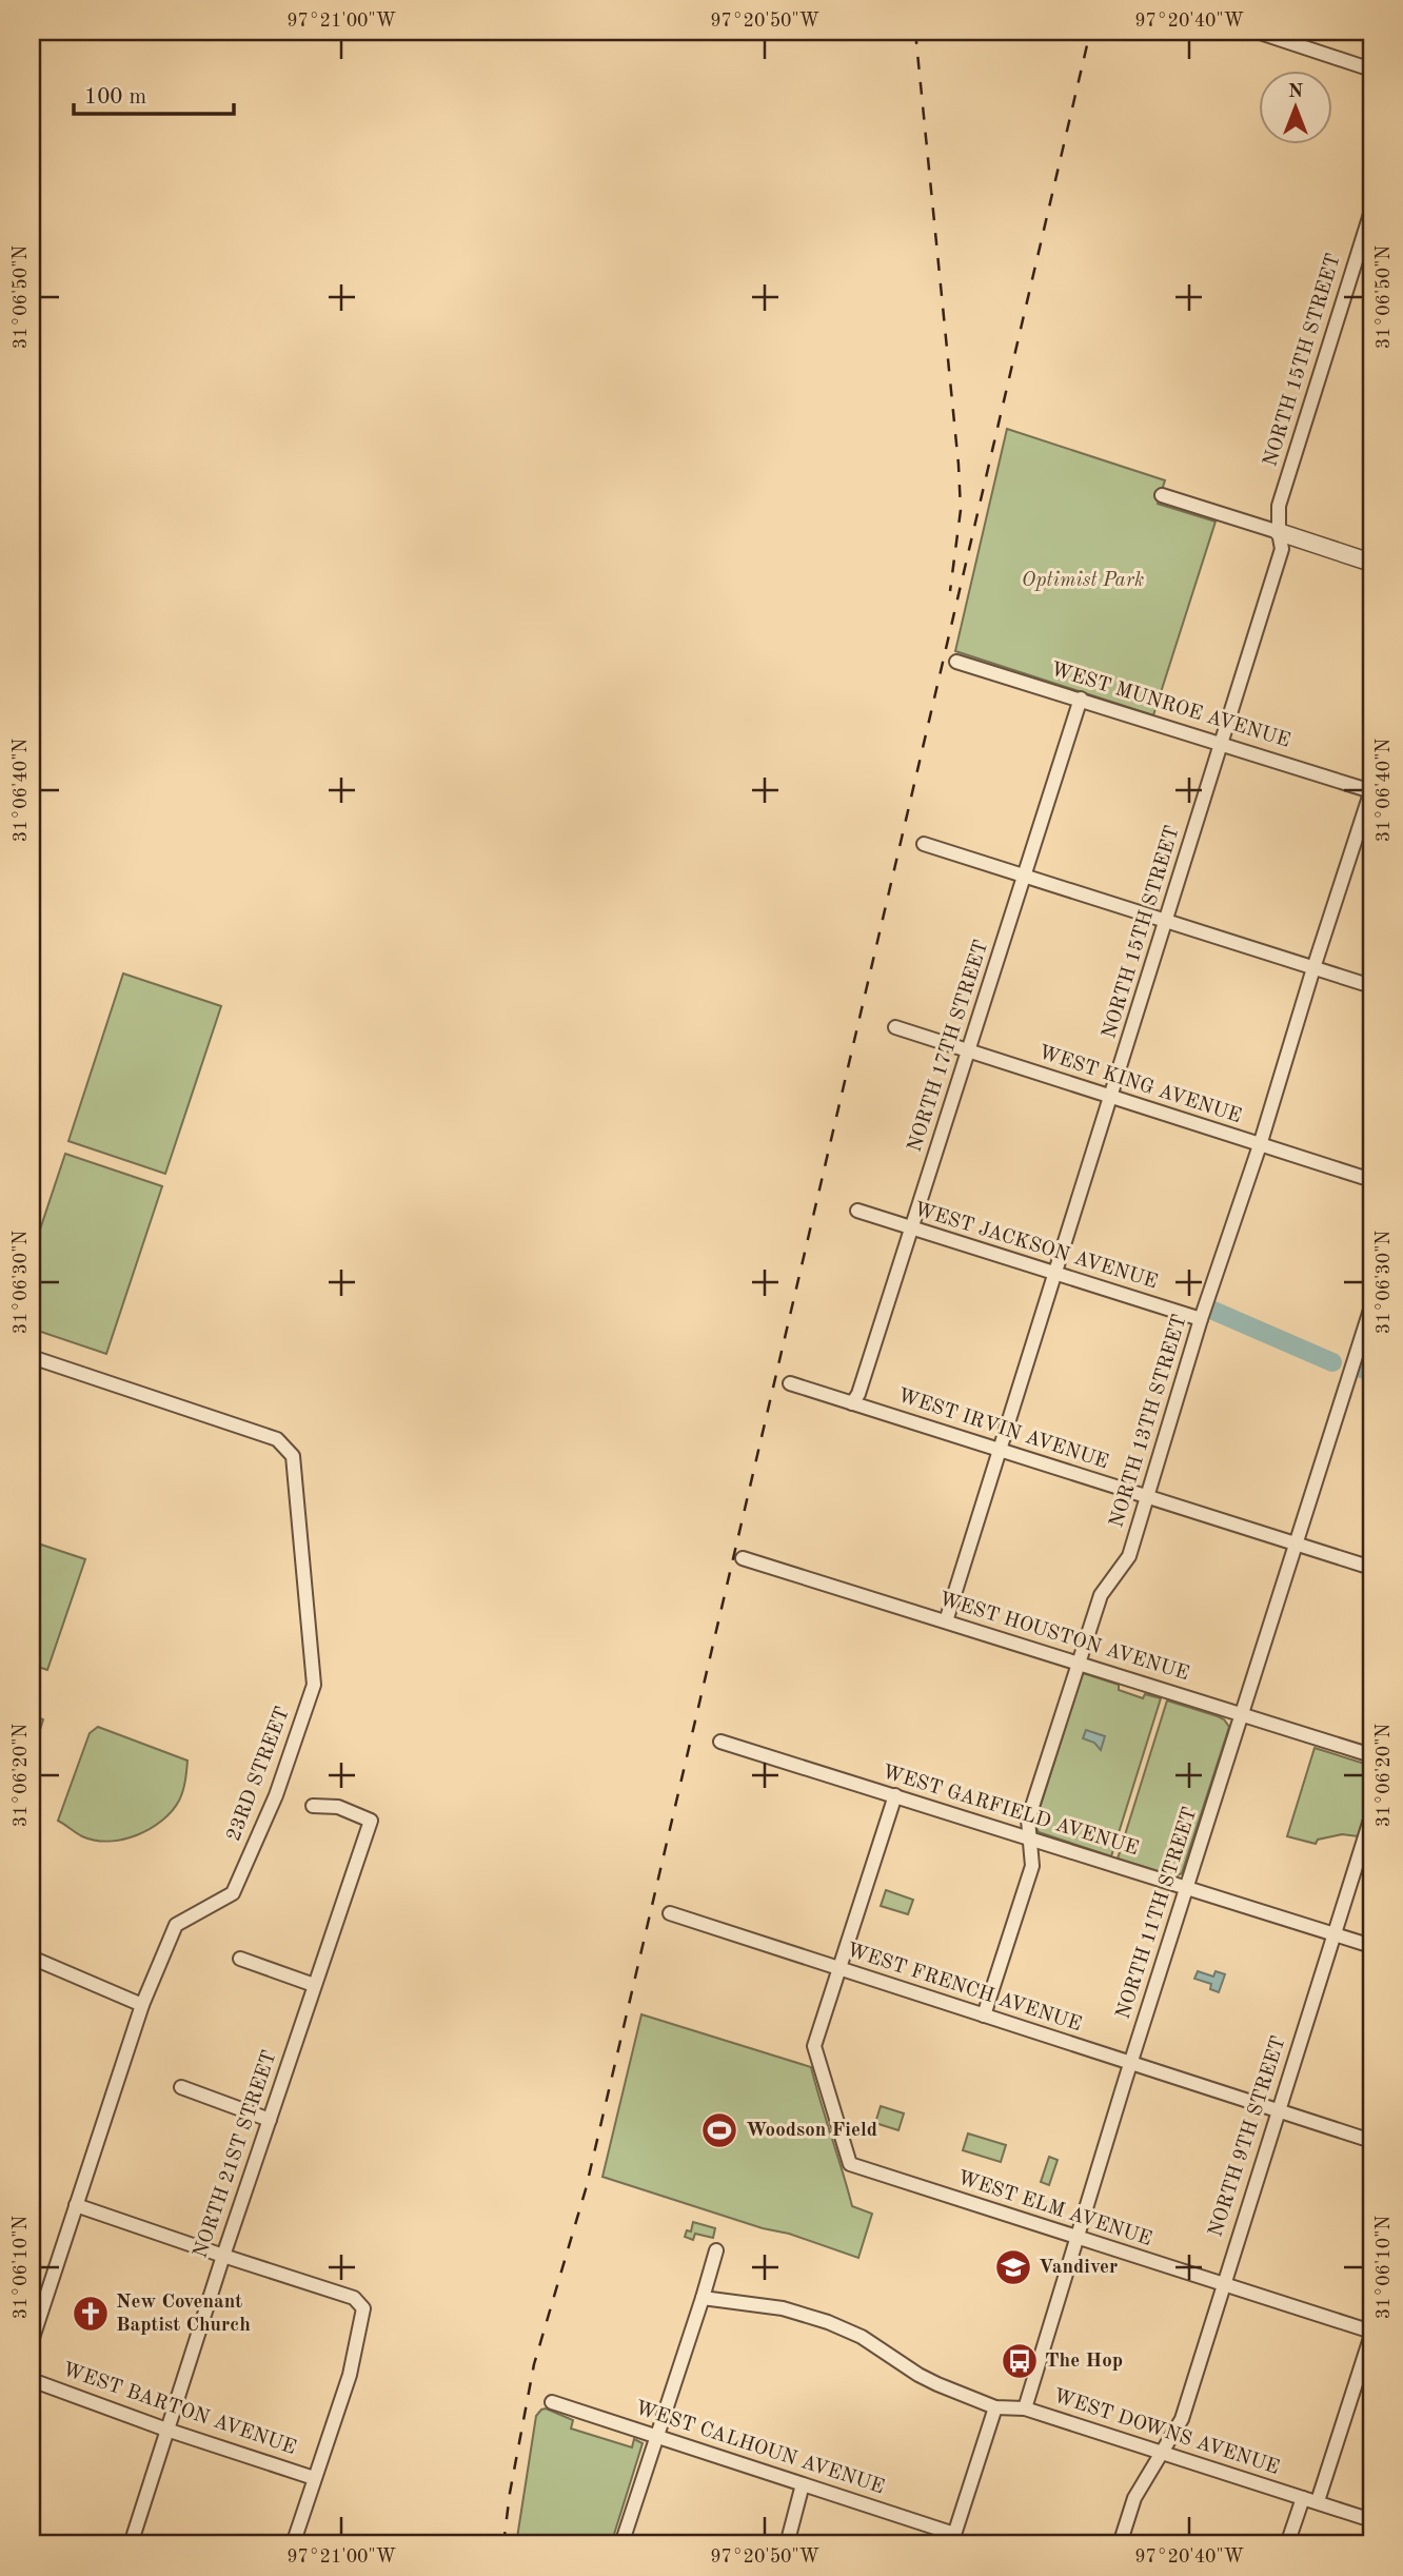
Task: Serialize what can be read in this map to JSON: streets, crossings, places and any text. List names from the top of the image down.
{
  "streets": {
    "street": [
      "NORTH 15TH STREET",
      "WEST MUNROE AVENUE",
      "NORTH 17TH STREET",
      "WEST KING AVENUE",
      "WEST JACKSON AVENUE",
      "NORTH 13TH STREET",
      "WEST IRVIN AVENUE",
      "WEST HOUSTON AVENUE",
      "23RD STREET",
      "WEST GARFIELD AVENUE",
      "NORTH 11TH STREET",
      "WEST FRENCH AVENUE",
      "NORTH 9TH STREET",
      "NORTH 21ST STREET",
      "WEST ELM AVENUE",
      "WEST BARTON AVENUE",
      "WEST DOWNS AVENUE",
      "WEST CALHOUN AVENUE"
    ]
  },
  "crossings": [
    ["NORTH 15TH STREET", "WEST MUNROE AVENUE"],
    ["NORTH 15TH STREET", "WEST KING AVENUE"],
    ["NORTH 15TH STREET", "WEST JACKSON AVENUE"],
    ["NORTH 15TH STREET", "WEST IRVIN AVENUE"],
    ["NORTH 15TH STREET", "WEST HOUSTON AVENUE"],
    ["WEST MUNROE AVENUE", "NORTH 17TH STREET"],
    ["WEST MUNROE AVENUE", "NORTH 13TH STREET"],
    ["NORTH 17TH STREET", "WEST KING AVENUE"],
    ["NORTH 17TH STREET", "WEST JACKSON AVENUE"],
    ["NORTH 17TH STREET", "WEST IRVIN AVENUE"],
    ["WEST KING AVENUE", "NORTH 13TH STREET"],
    ["WEST JACKSON AVENUE", "NORTH 13TH STREET"],
    ["NORTH 13TH STREET", "WEST IRVIN AVENUE"],
    ["NORTH 13TH STREET", "WEST HOUSTON AVENUE"],
    ["NORTH 13TH STREET", "WEST GARFIELD AVENUE"],
    ["NORTH 13TH STREET", "WEST FRENCH AVENUE"],
    ["WEST IRVIN AVENUE", "NORTH 11TH STREET"],
    ["WEST HOUSTON AVENUE", "NORTH 11TH STREET"],
    ["WEST GARFIELD AVENUE", "NORTH 11TH STREET"],
    ["WEST GARFIELD AVENUE", "NORTH 9TH STREET"],
    ["NORTH 11TH STREET", "WEST FRENCH AVENUE"],
    ["NORTH 11TH STREET", "WEST ELM AVENUE"],
    ["NORTH 11TH STREET", "WEST DOWNS AVENUE"],
    ["WEST FRENCH AVENUE", "NORTH 9TH STREET"],
    ["WEST FRENCH AVENUE", "WEST ELM AVENUE"],
    ["NORTH 9TH STREET", "WEST ELM AVENUE"],
    ["NORTH 9TH STREET", "WEST DOWNS AVENUE"],
    ["NORTH 21ST STREET", "WEST BARTON AVENUE"]
  ],
  "parks": ["Optimist Park"],
  "places": {
    "sports": ["Woodson Field"],
    "school or university": ["Vandiver"],
    "church": ["New Covenant Baptist Church"],
    "bus stop": ["The Hop"]
  },
  "scale_bar": "100 m",
  "north": "top",
  "coordinates": [
    "97°21'00\"W",
    "97°20'50\"W",
    "97°20'40\"W",
    "31°06'50\"N",
    "31°06'40\"N",
    "31°06'30\"N",
    "31°06'20\"N",
    "31°06'10\"N"
  ]
}
